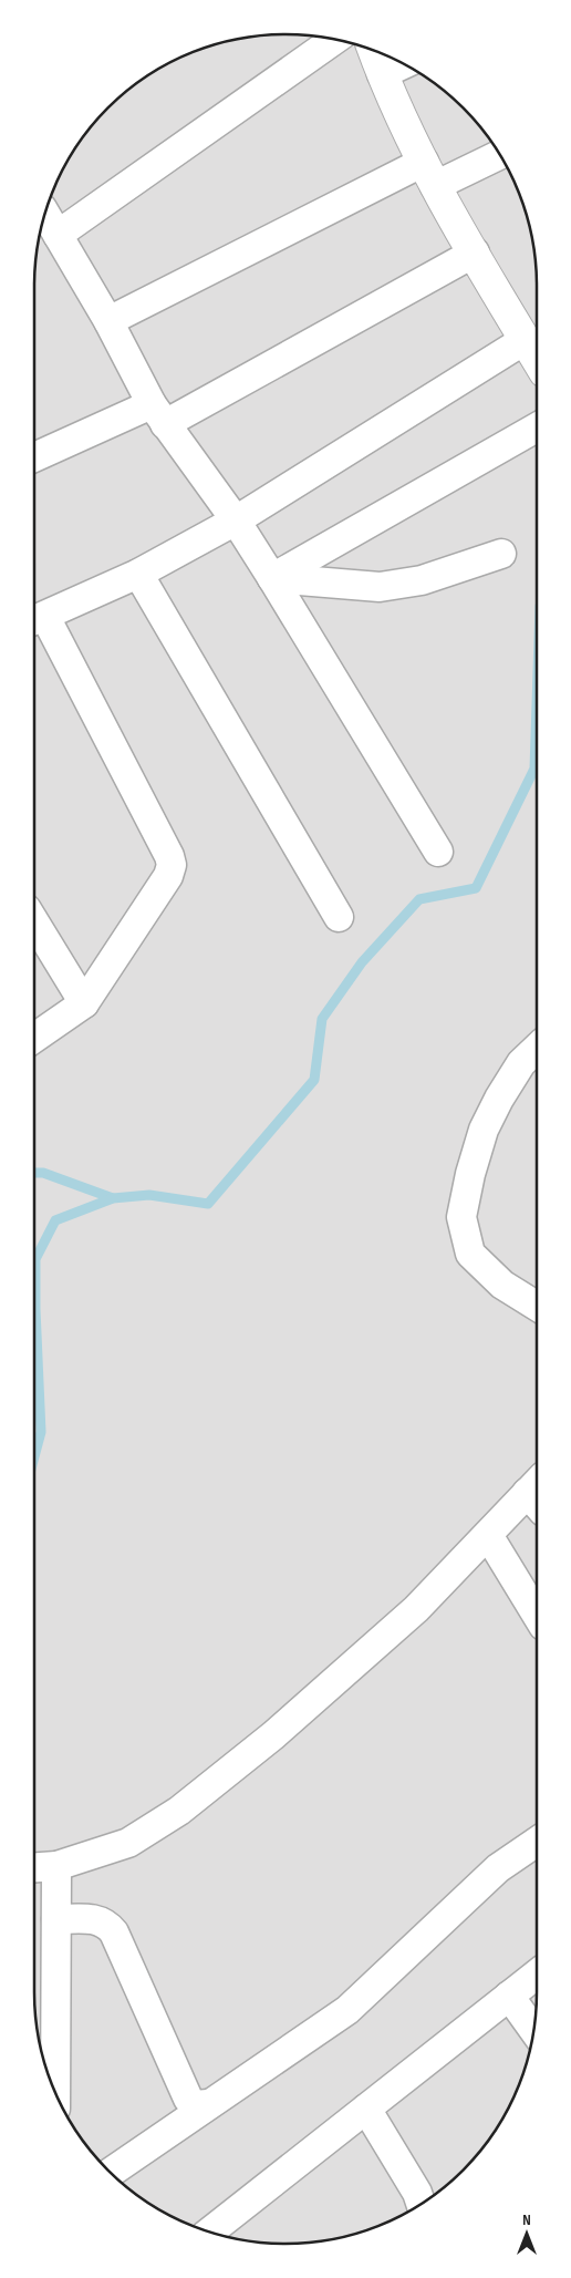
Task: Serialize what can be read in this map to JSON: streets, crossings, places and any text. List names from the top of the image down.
{
  "north": "top"
}
